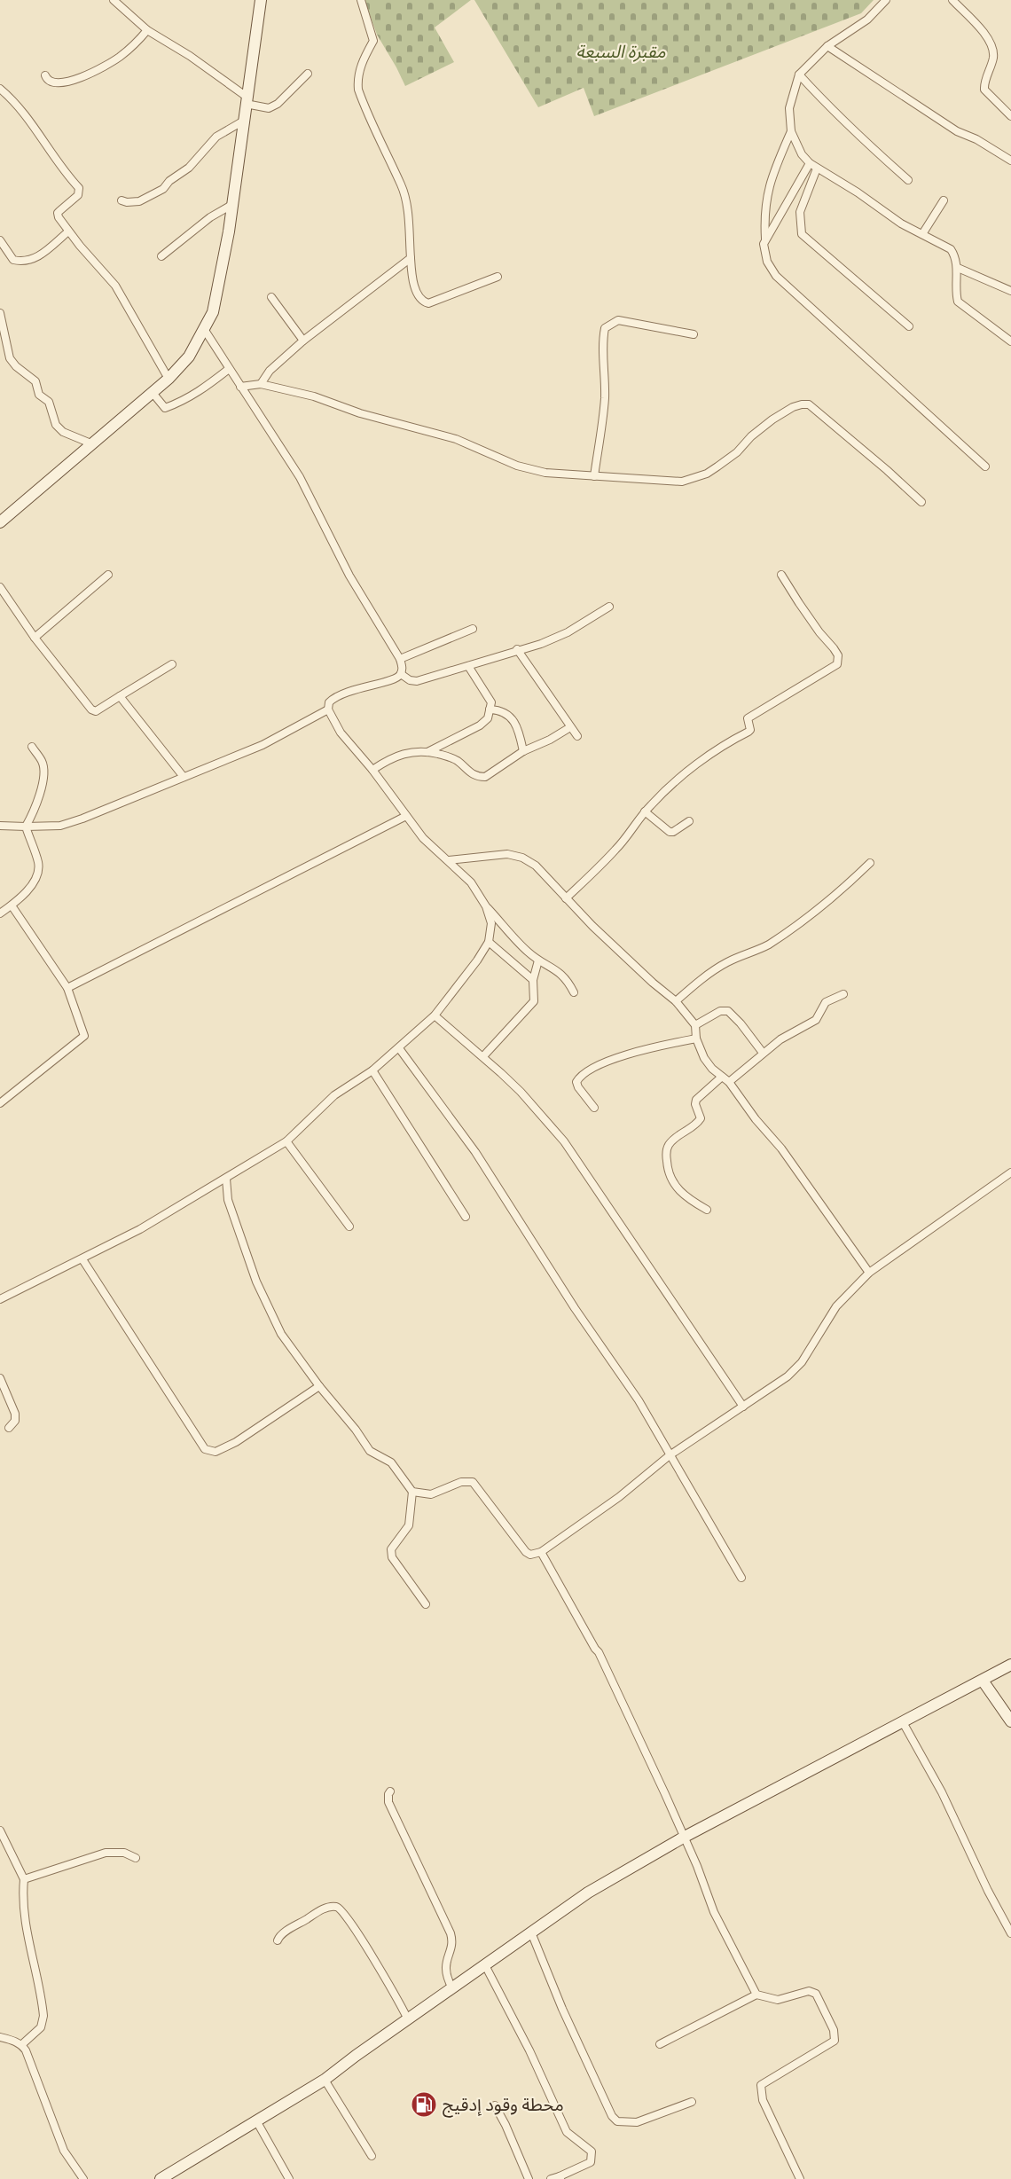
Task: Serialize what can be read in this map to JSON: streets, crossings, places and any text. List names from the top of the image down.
{
  "parks": ["مقبرة السبعة"],
  "places": {
    "fuel station": ["محطة وقود إدقيج"]
  }
}
